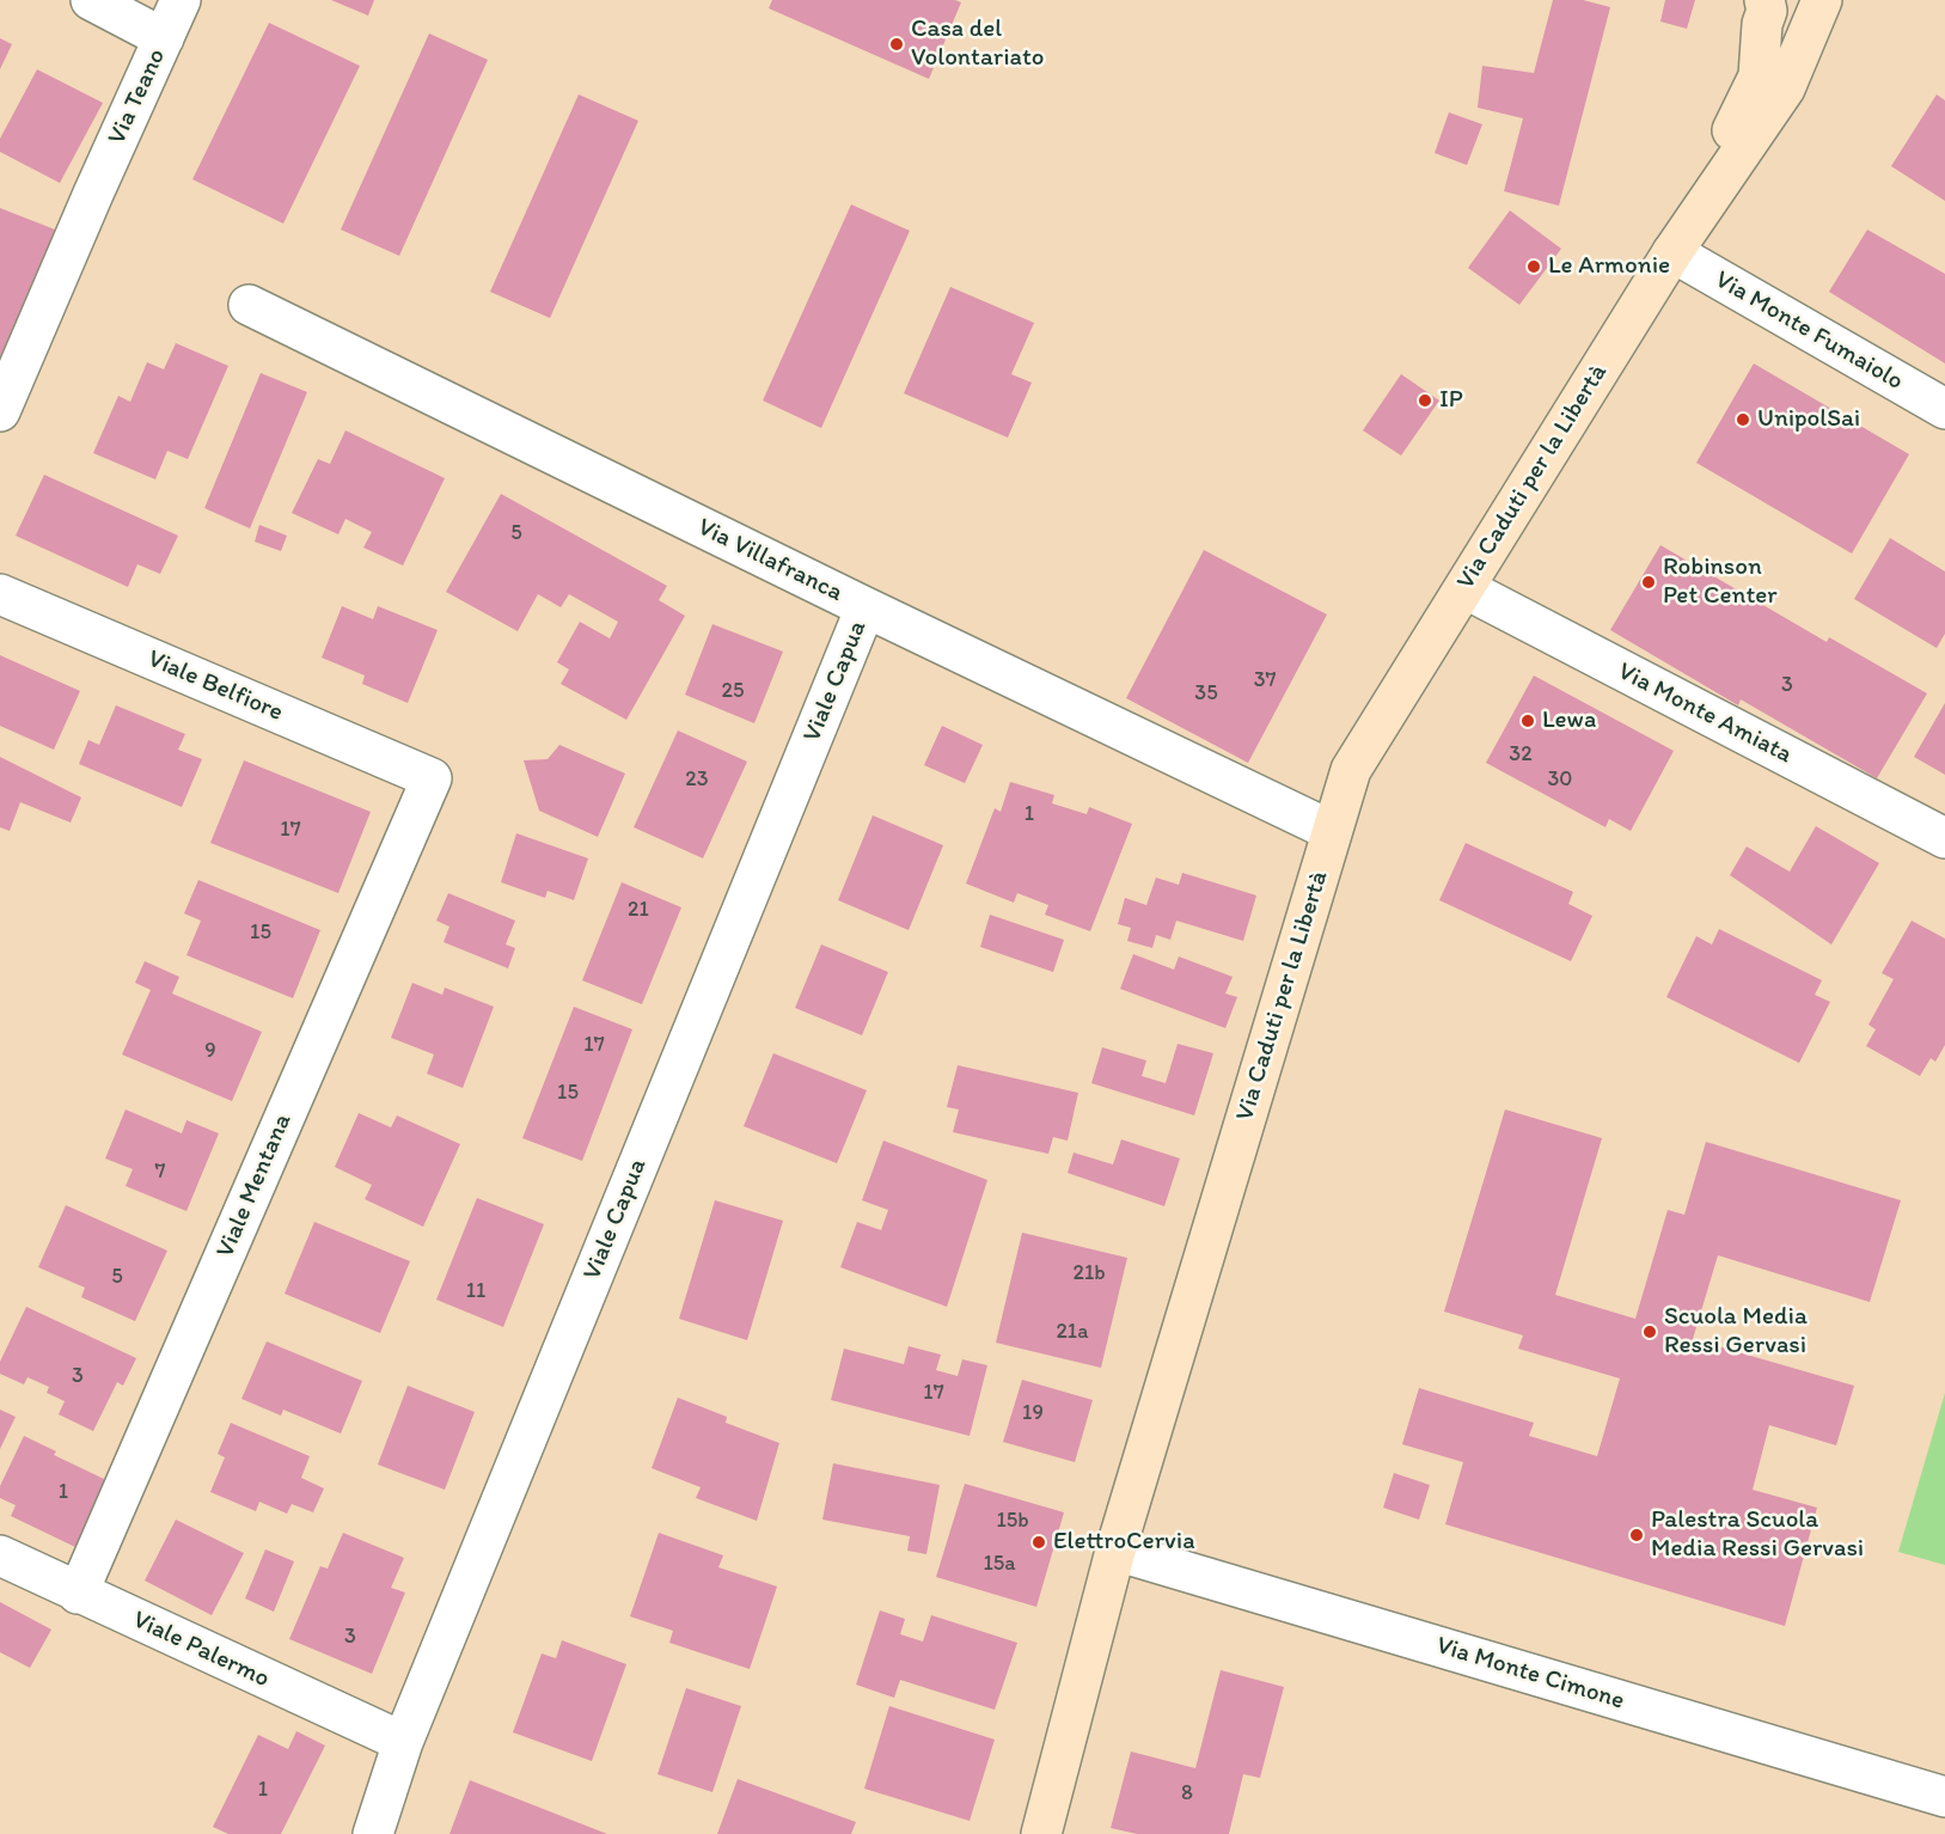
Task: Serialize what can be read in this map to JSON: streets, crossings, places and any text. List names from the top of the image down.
{
  "streets": {
    "street": [
      "Via Teano",
      "Via Monte Fumaiolo",
      "Via Caduti per la Libertà",
      "Via Villafranca",
      "Viale Capua",
      "Viale Belfiore",
      "Via Monte Amiata",
      "Viale Mentana",
      "Viale Palermo",
      "Via Monte Cimone"
    ]
  },
  "crossings": [
    ["Via Monte Fumaiolo", "Via Caduti per la Libertà"],
    ["Via Caduti per la Libertà", "Via Villafranca"],
    ["Via Caduti per la Libertà", "Via Monte Amiata"],
    ["Via Caduti per la Libertà", "Via Monte Cimone"],
    ["Via Villafranca", "Viale Capua"],
    ["Viale Capua", "Viale Palermo"],
    ["Viale Belfiore", "Viale Mentana"],
    ["Viale Mentana", "Viale Palermo"]
  ],
  "places": [
    "Casa del Volontariato",
    "Le Armonie",
    "IP",
    "UnipolSai",
    "Robinson Pet Center",
    "Lewa",
    "Scuola Media Ressi Gervasi",
    "Palestra Scuola Media Ressi Gervasi",
    "ElettroCervia"
  ],
  "house_numbers": [
    "5",
    "37",
    "3",
    "25",
    "35",
    "32",
    "23",
    "30",
    "1",
    "17",
    "21",
    "15",
    "17",
    "9",
    "15",
    "7",
    "21b",
    "5",
    "11",
    "21a",
    "3",
    "17",
    "19",
    "1",
    "15b",
    "15a",
    "3",
    "1",
    "8"
  ]
}
